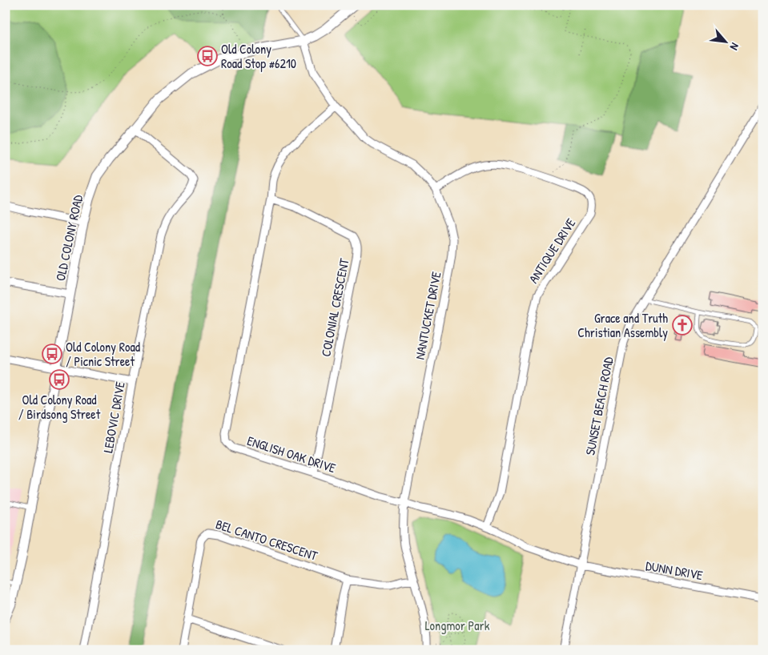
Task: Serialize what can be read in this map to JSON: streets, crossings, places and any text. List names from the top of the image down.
{
  "streets": {
    "street": [
      "OLD COLONY ROAD",
      "ANTIQUE DRIVE",
      "COLONIAL CRESCENT",
      "NANTUCKET DRIVE",
      "SUNSET BEACH ROAD",
      "LEBOVIC DRIVE",
      "ENGLISH OAK DRIVE",
      "BEL CANTO CRESCENT",
      "DUNN DRIVE"
    ]
  },
  "crossings": [
    ["OLD COLONY ROAD", "NANTUCKET DRIVE"],
    ["OLD COLONY ROAD", "LEBOVIC DRIVE"],
    ["ANTIQUE DRIVE", "NANTUCKET DRIVE"],
    ["ANTIQUE DRIVE", "ENGLISH OAK DRIVE"],
    ["COLONIAL CRESCENT", "ENGLISH OAK DRIVE"],
    ["NANTUCKET DRIVE", "ENGLISH OAK DRIVE"],
    ["NANTUCKET DRIVE", "BEL CANTO CRESCENT"],
    ["SUNSET BEACH ROAD", "ENGLISH OAK DRIVE"],
    ["SUNSET BEACH ROAD", "DUNN DRIVE"],
    ["ENGLISH OAK DRIVE", "DUNN DRIVE"]
  ],
  "parks": ["Longmor Park"],
  "places": {
    "bus stop": ["Old Colony Road Stop #6210", "Old Colony Road / Picnic Street", "Old Colony Road / Birdsong Street"],
    "church": ["Grace and Truth Christian Assembly"]
  },
  "north": "bottom right"
}
